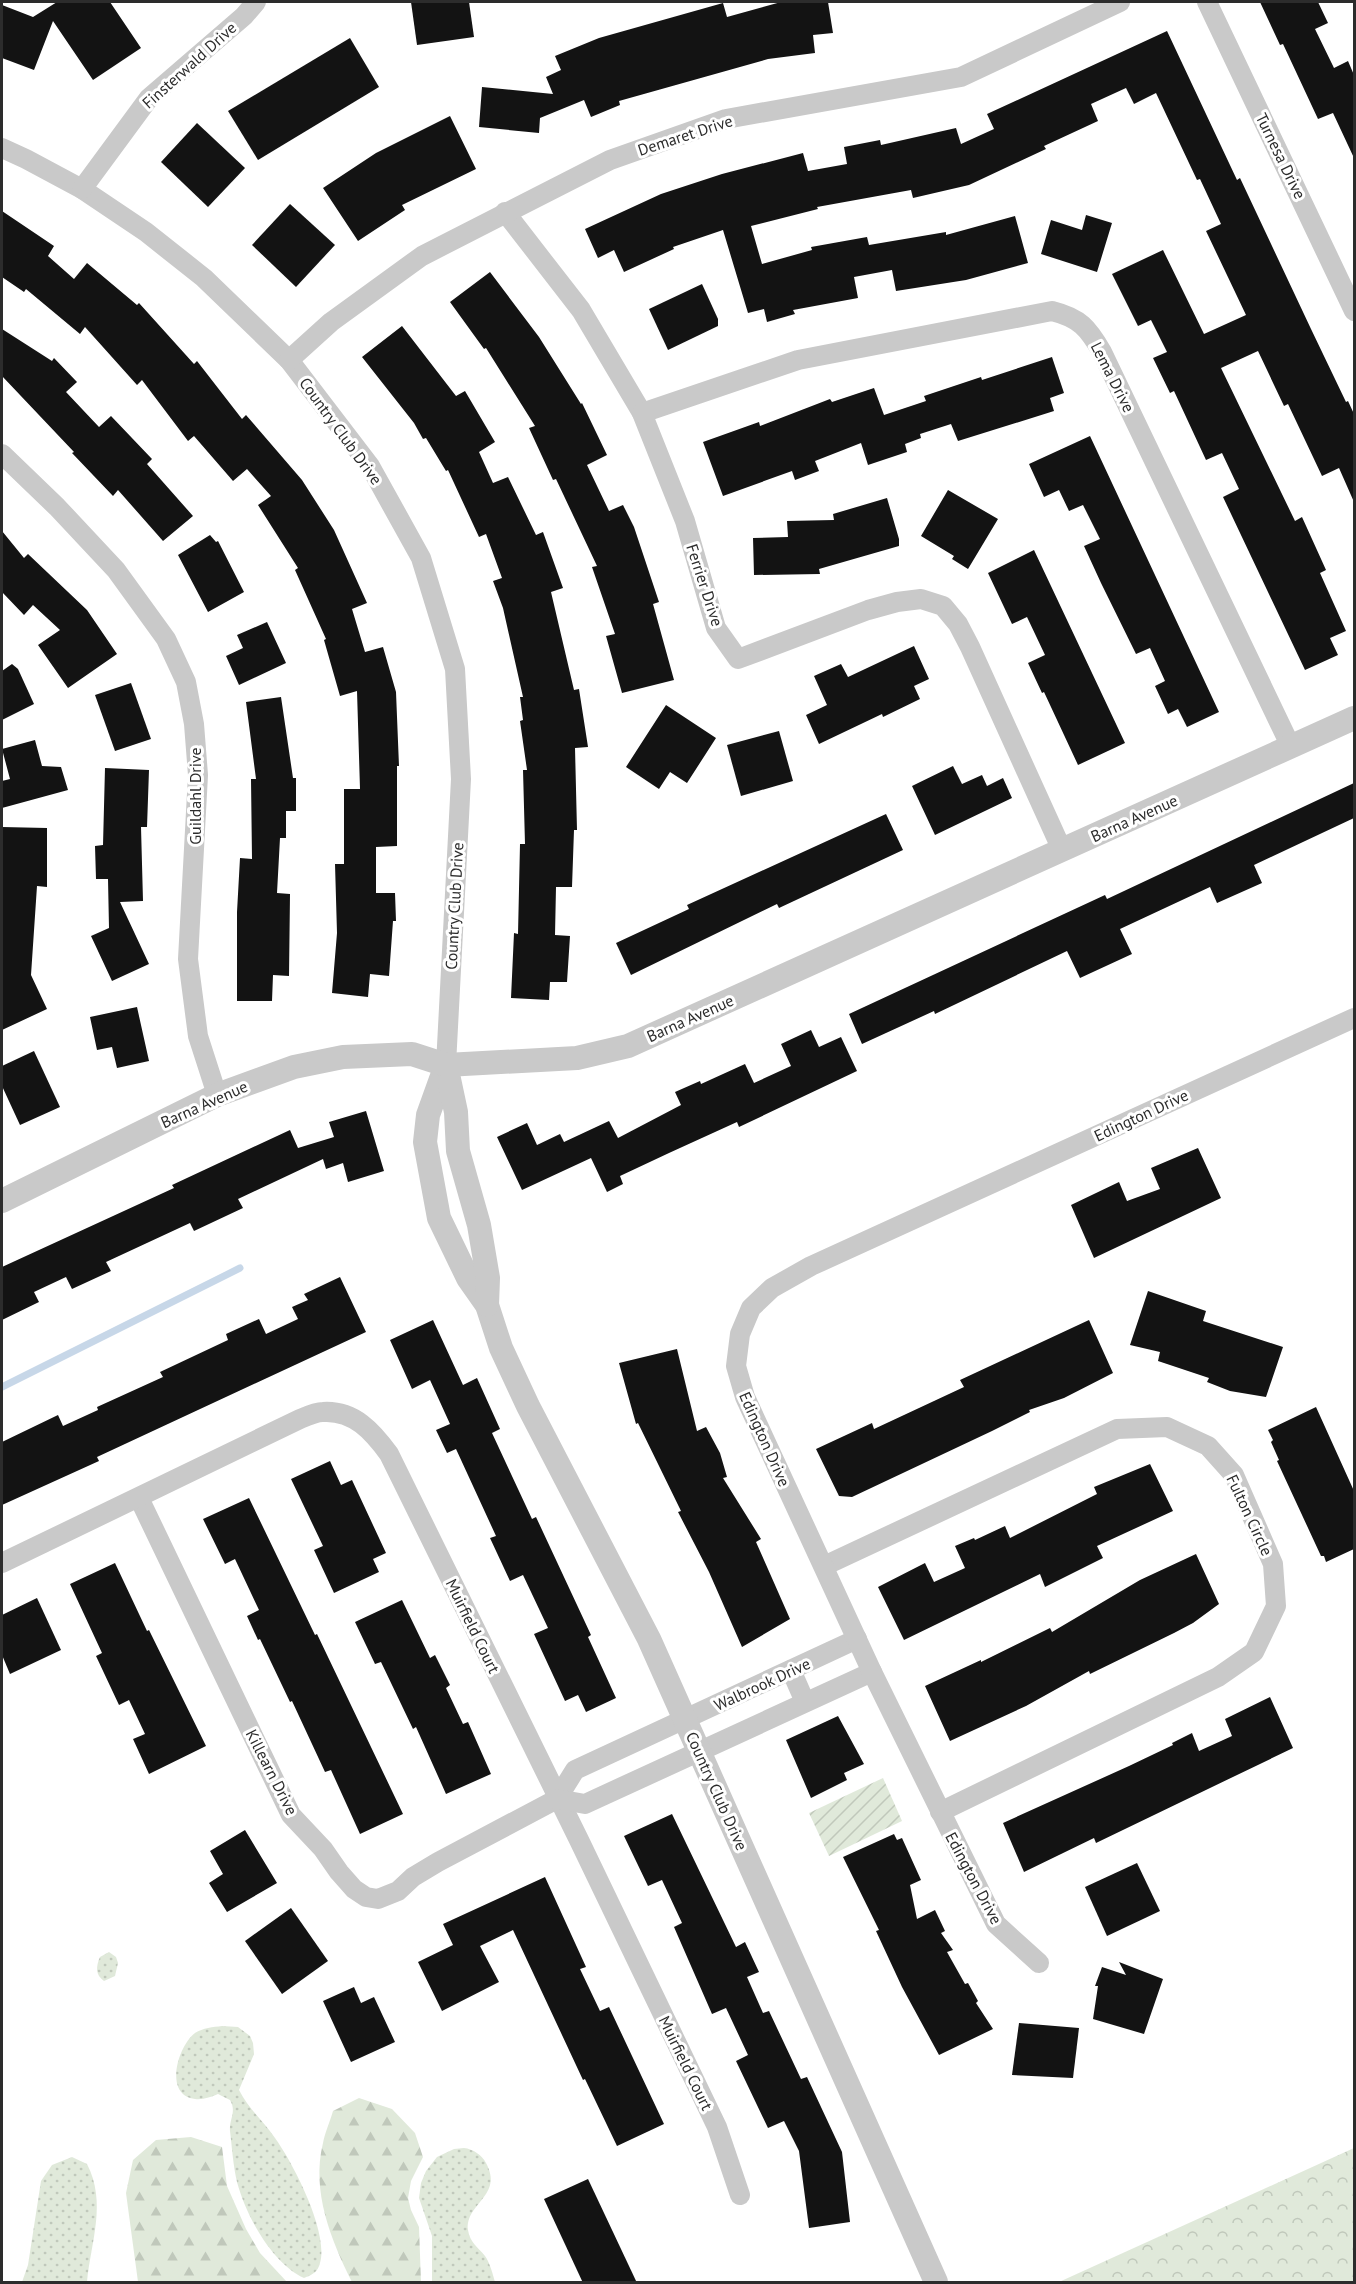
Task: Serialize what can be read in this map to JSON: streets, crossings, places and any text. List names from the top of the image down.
{
  "streets": {
    "street": [
      "Finsterwald Drive",
      "Demaret Drive",
      "Turnesa Drive",
      "Lema Drive",
      "Country Club Drive",
      "Ferrier Drive",
      "Guildahl Drive",
      "Barna Avenue",
      "Edington Drive",
      "Fulton Circle",
      "Muirfield Court",
      "Walbrook Drive",
      "Killearn Drive"
    ]
  },
  "crossings": [
    ["Finsterwald Drive", "Country Club Drive"],
    ["Demaret Drive", "Country Club Drive"],
    ["Demaret Drive", "Ferrier Drive"],
    ["Lema Drive", "Ferrier Drive"],
    ["Lema Drive", "Barna Avenue"],
    ["Country Club Drive", "Barna Avenue"],
    ["Country Club Drive", "Walbrook Drive"],
    ["Ferrier Drive", "Barna Avenue"],
    ["Guildahl Drive", "Barna Avenue"],
    ["Edington Drive", "Fulton Circle"],
    ["Edington Drive", "Walbrook Drive"],
    ["Muirfield Court", "Killearn Drive"]
  ]
}
